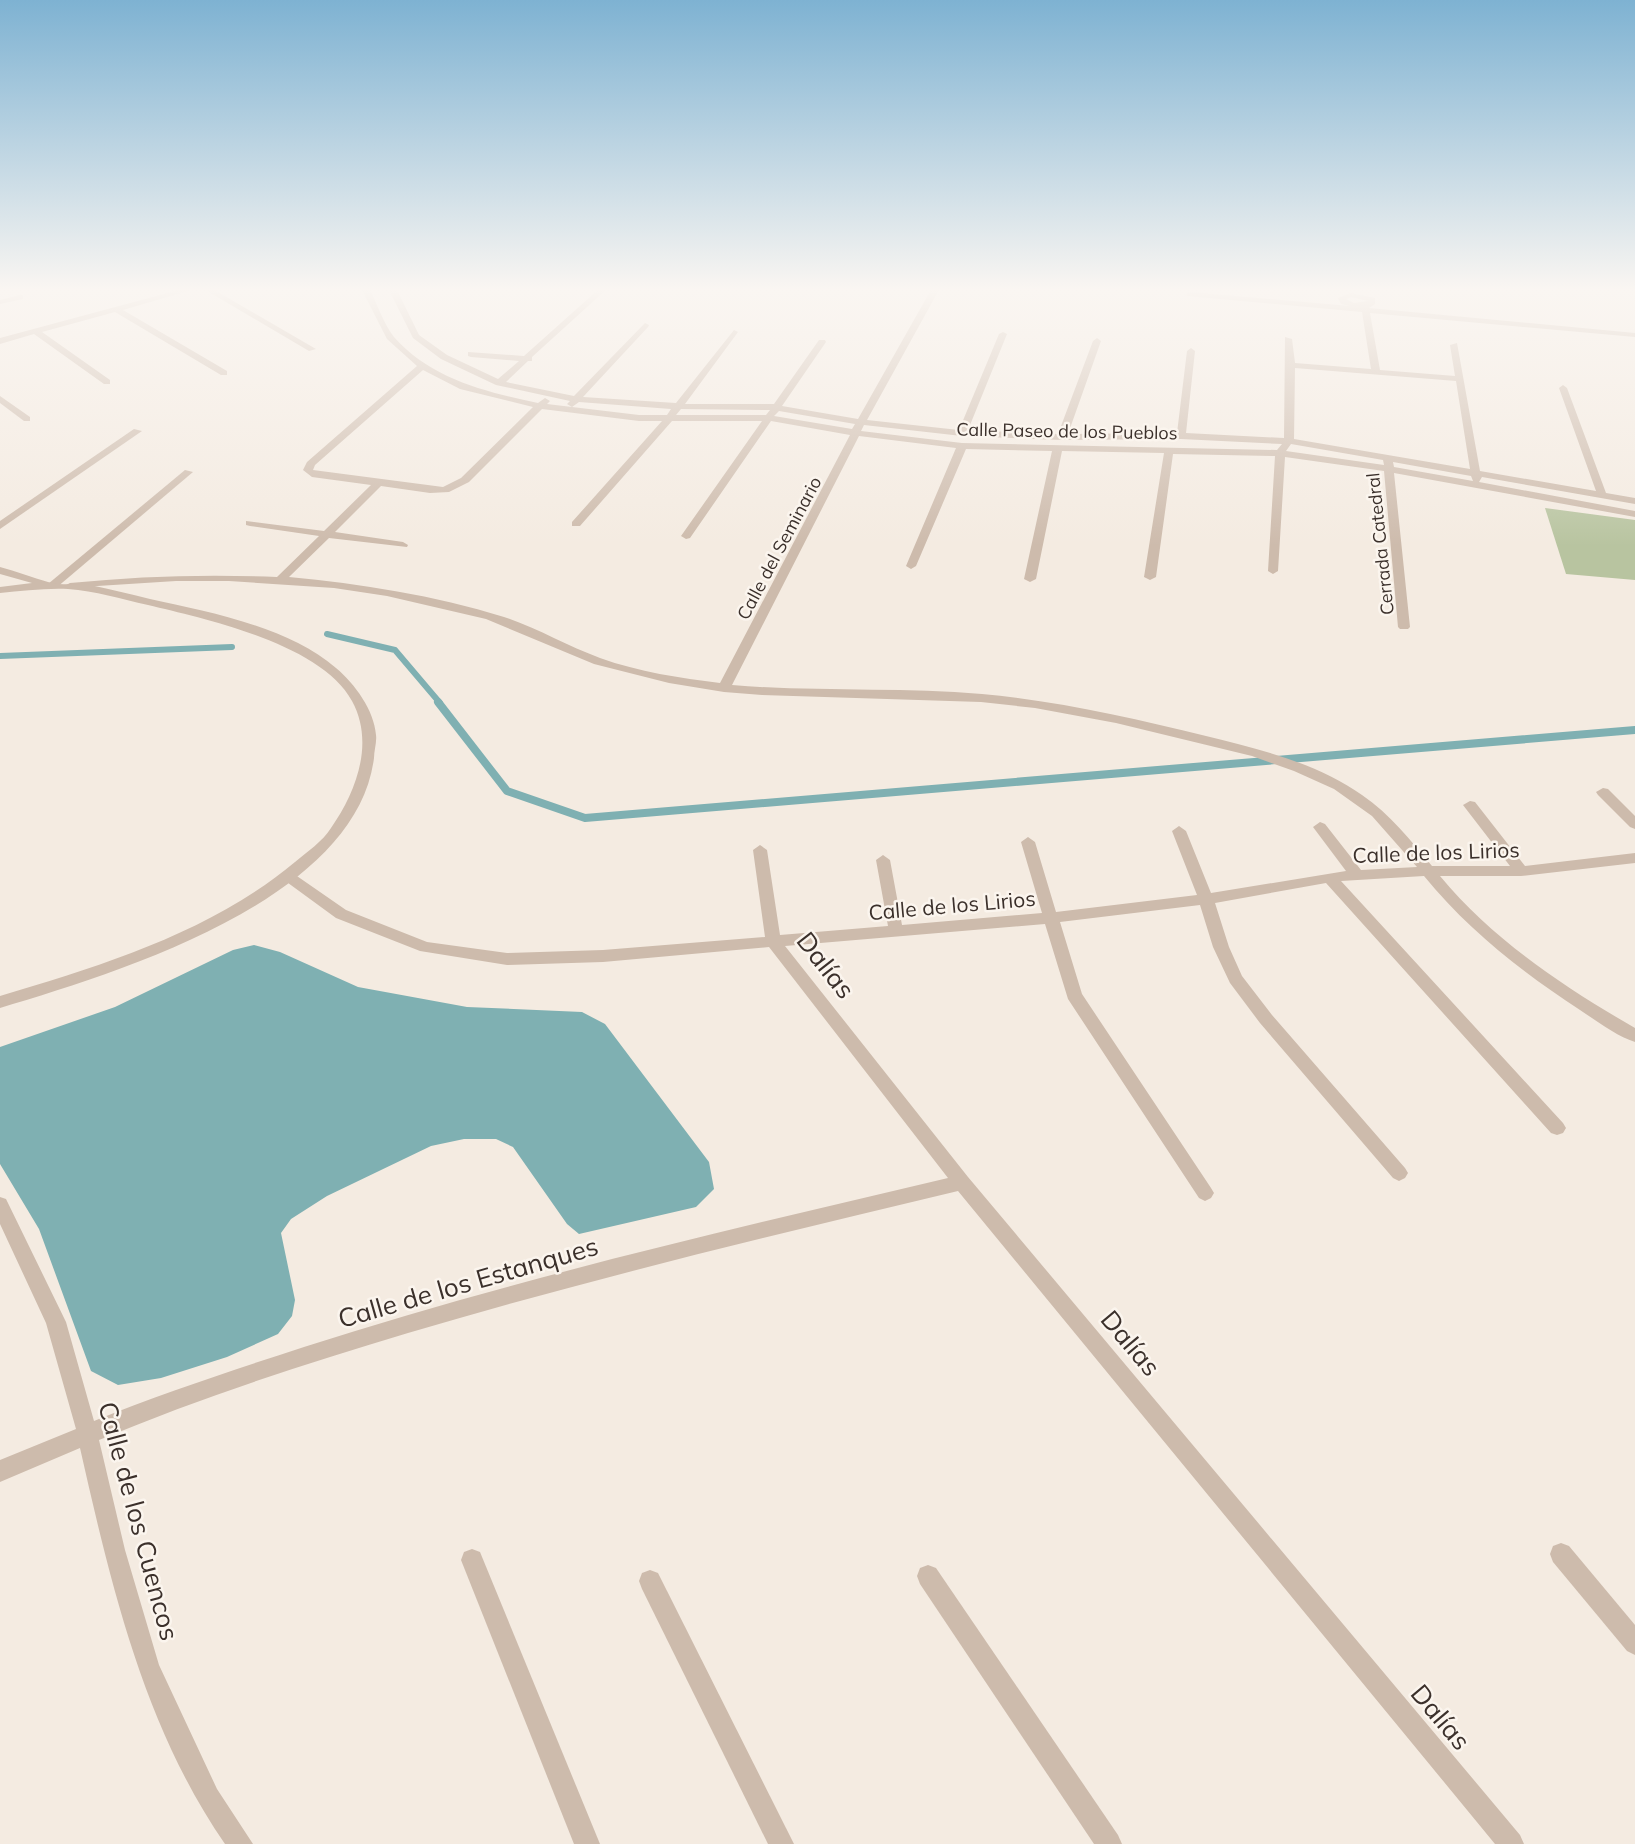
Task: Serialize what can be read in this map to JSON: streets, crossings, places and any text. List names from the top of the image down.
{
  "streets": {
    "street": [
      "Calle Paseo de los Pueblos",
      "Cerrada Catedral",
      "Calle del Seminario",
      "Calle de los Lirios",
      "Dalías",
      "Calle de los Estanques",
      "Calle de los Cuencos"
    ]
  },
  "crossings": [
    ["Calle Paseo de los Pueblos", "Cerrada Catedral"],
    ["Calle Paseo de los Pueblos", "Calle del Seminario"],
    ["Calle de los Lirios", "Dalías"],
    ["Dalías", "Calle de los Estanques"],
    ["Calle de los Estanques", "Calle de los Cuencos"]
  ]
}
